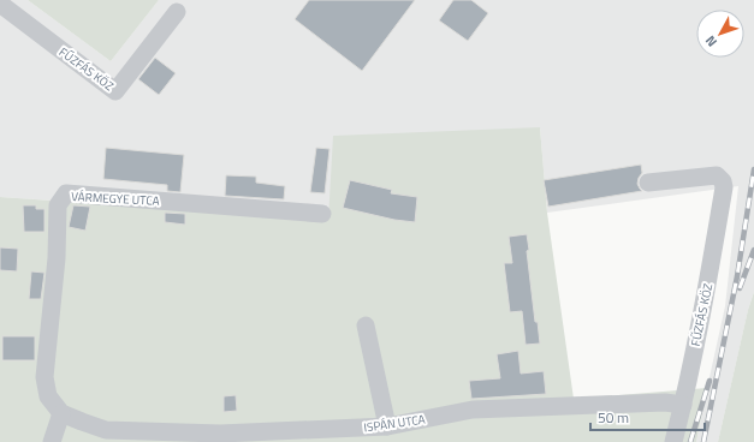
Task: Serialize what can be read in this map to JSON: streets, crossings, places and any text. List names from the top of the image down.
{
  "streets": {
    "street": ["FŰZFÁS KÖZ", "VÁRMEGYE UTCA", "ISPÁN UTCA"]
  },
  "crossings": [
    ["FŰZFÁS KÖZ", "ISPÁN UTCA"],
    ["VÁRMEGYE UTCA", "ISPÁN UTCA"]
  ],
  "scale_bar": "50 m",
  "north": "bottom left"
}
